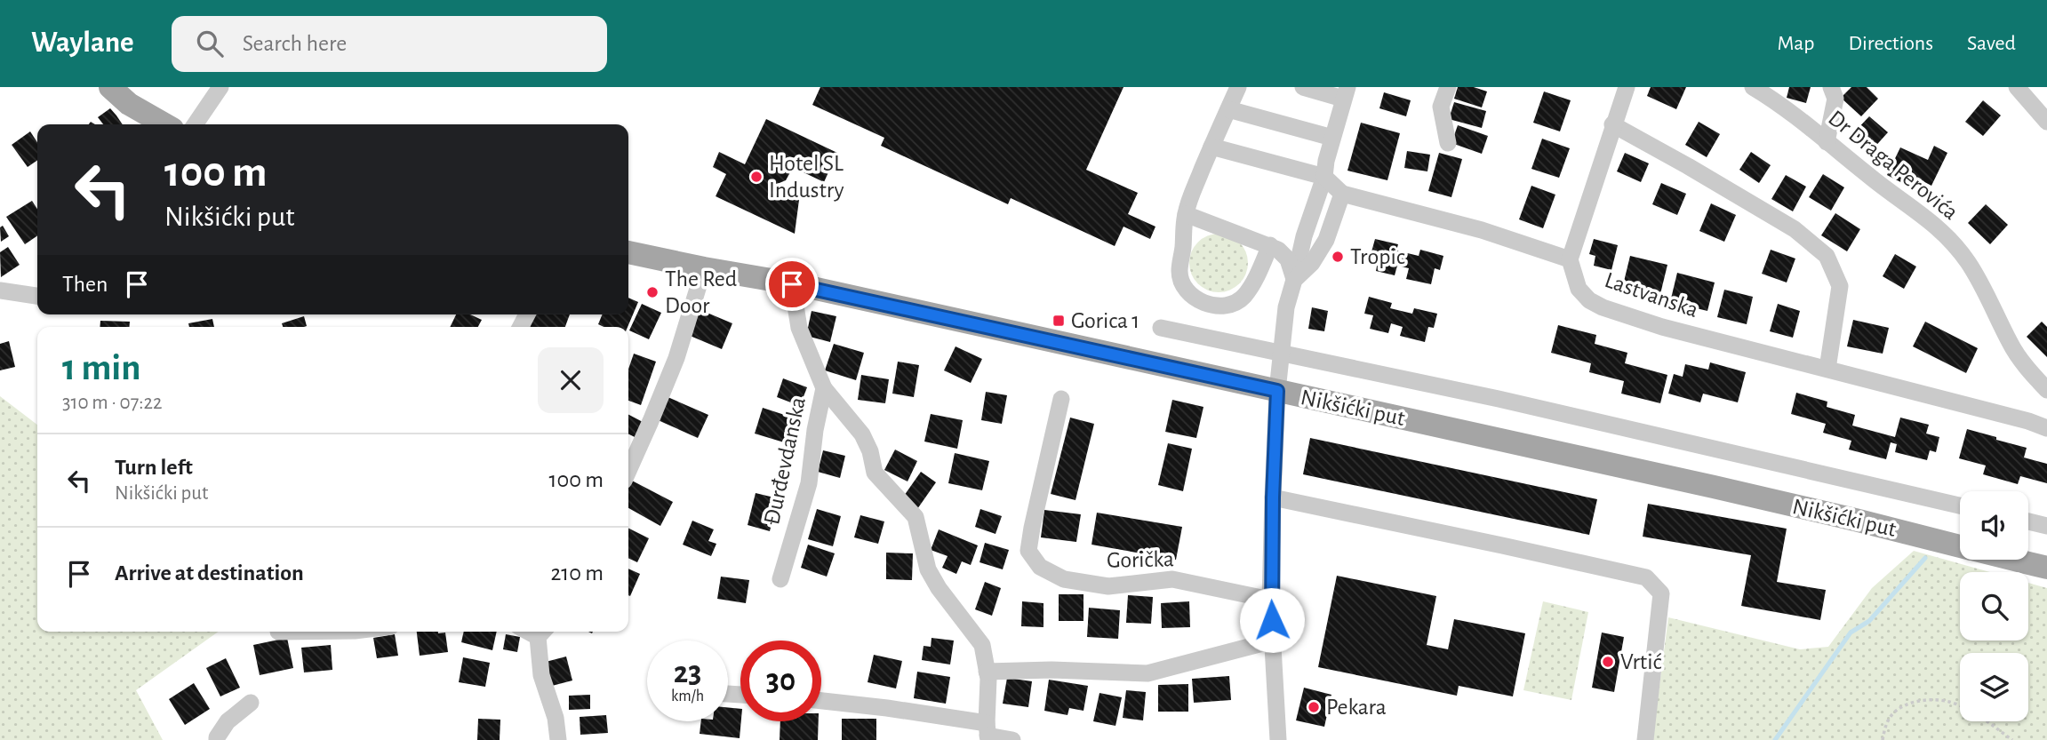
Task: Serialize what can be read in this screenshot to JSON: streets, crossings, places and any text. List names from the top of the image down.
{
  "streets": {
    "main road": ["Nikšićki put"],
    "street": [
      "Dr Draga Perovića",
      "Lastvanska",
      "Đurđevdanska",
      "Gorička"
    ]
  },
  "crossings": [
    ["Nikšićki put", "Đurđevdanska"]
  ],
  "places": {
    "other": [
      "Hotel SL Industry",
      "Tropic",
      "The Red Door",
      "Vrtić",
      "Pekara"
    ],
    "transit": ["Gorica 1"]
  },
  "page": {
    "header": "Waylane",
    "search": "Search here",
    "nav": ["Map", "Directions", "Saved"],
    "turn": ["100 m", "Nikšićki put"],
    "then": "Then",
    "heading": ["1 min", "310 m · 07:22"],
    "list": [
      {
        "name": "Turn left",
        "note": "Nikšićki put",
        "value": "100 m"
      },
      {
        "name": "Arrive at destination",
        "value": "210 m"
      }
    ],
    "speed": "23 km/h",
    "limit": "30"
  }
}
